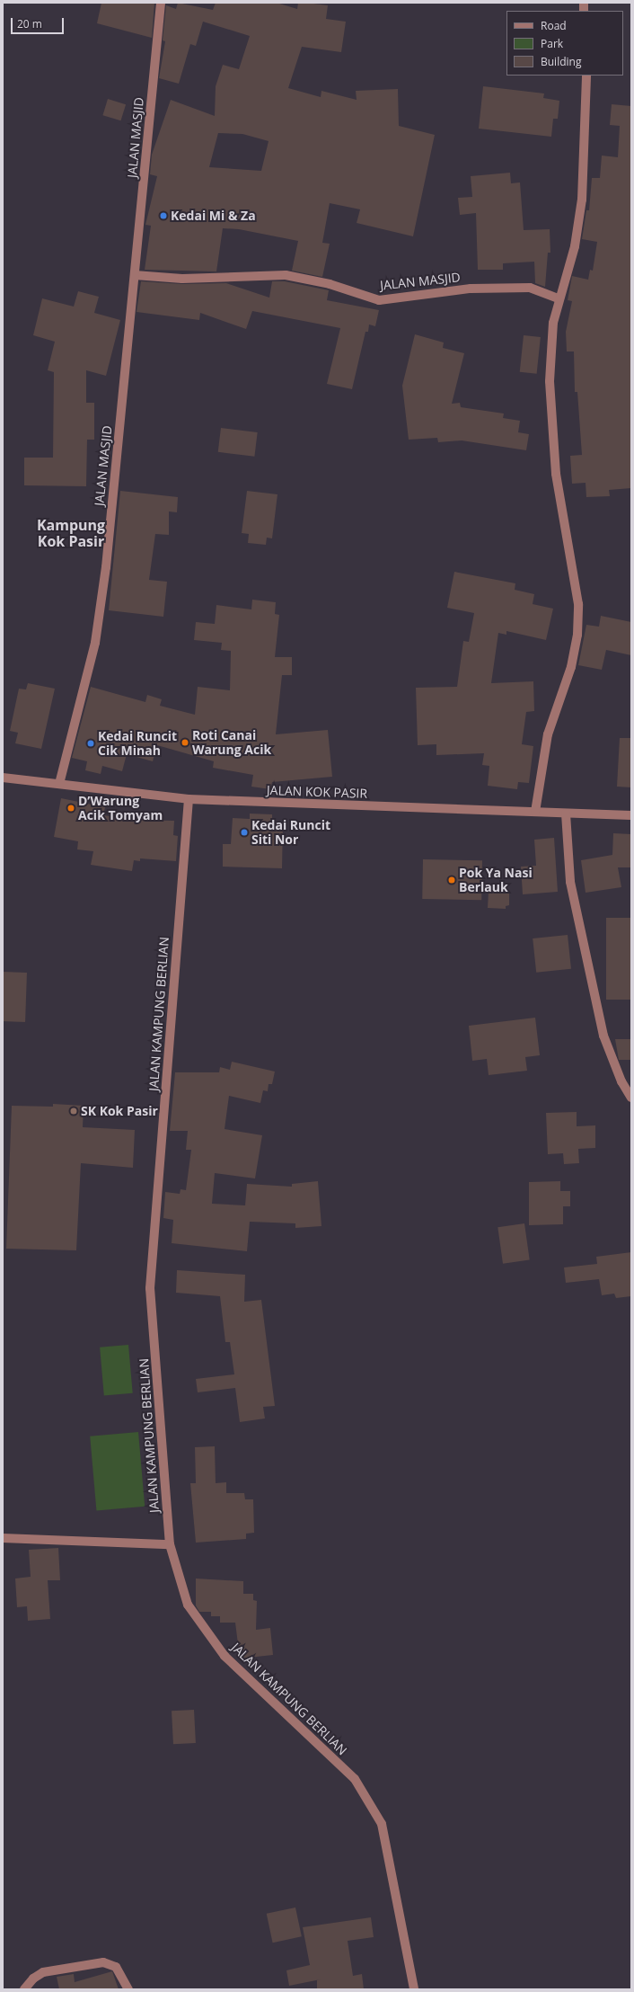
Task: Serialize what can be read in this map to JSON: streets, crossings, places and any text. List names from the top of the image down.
{
  "streets": {
    "street": ["JALAN MASJID", "JALAN KOK PASIR", "JALAN KAMPUNG BERLIAN"]
  },
  "crossings": [
    ["JALAN MASJID", "JALAN KOK PASIR"],
    ["JALAN KOK PASIR", "JALAN KAMPUNG BERLIAN"]
  ],
  "districts": ["Kampung Kok Pasir"],
  "places": [
    "Kedai Mi & Za",
    "Roti Canai Warung Acik",
    "Kedai Runcit Cik Minah",
    "D’Warung Acik Tomyam",
    "Kedai Runcit Siti Nor",
    "Pok Ya Nasi Berlauk",
    "SK Kok Pasir"
  ],
  "legend": ["Road", "Park", "Building"],
  "scale_bar": "20 m"
}
